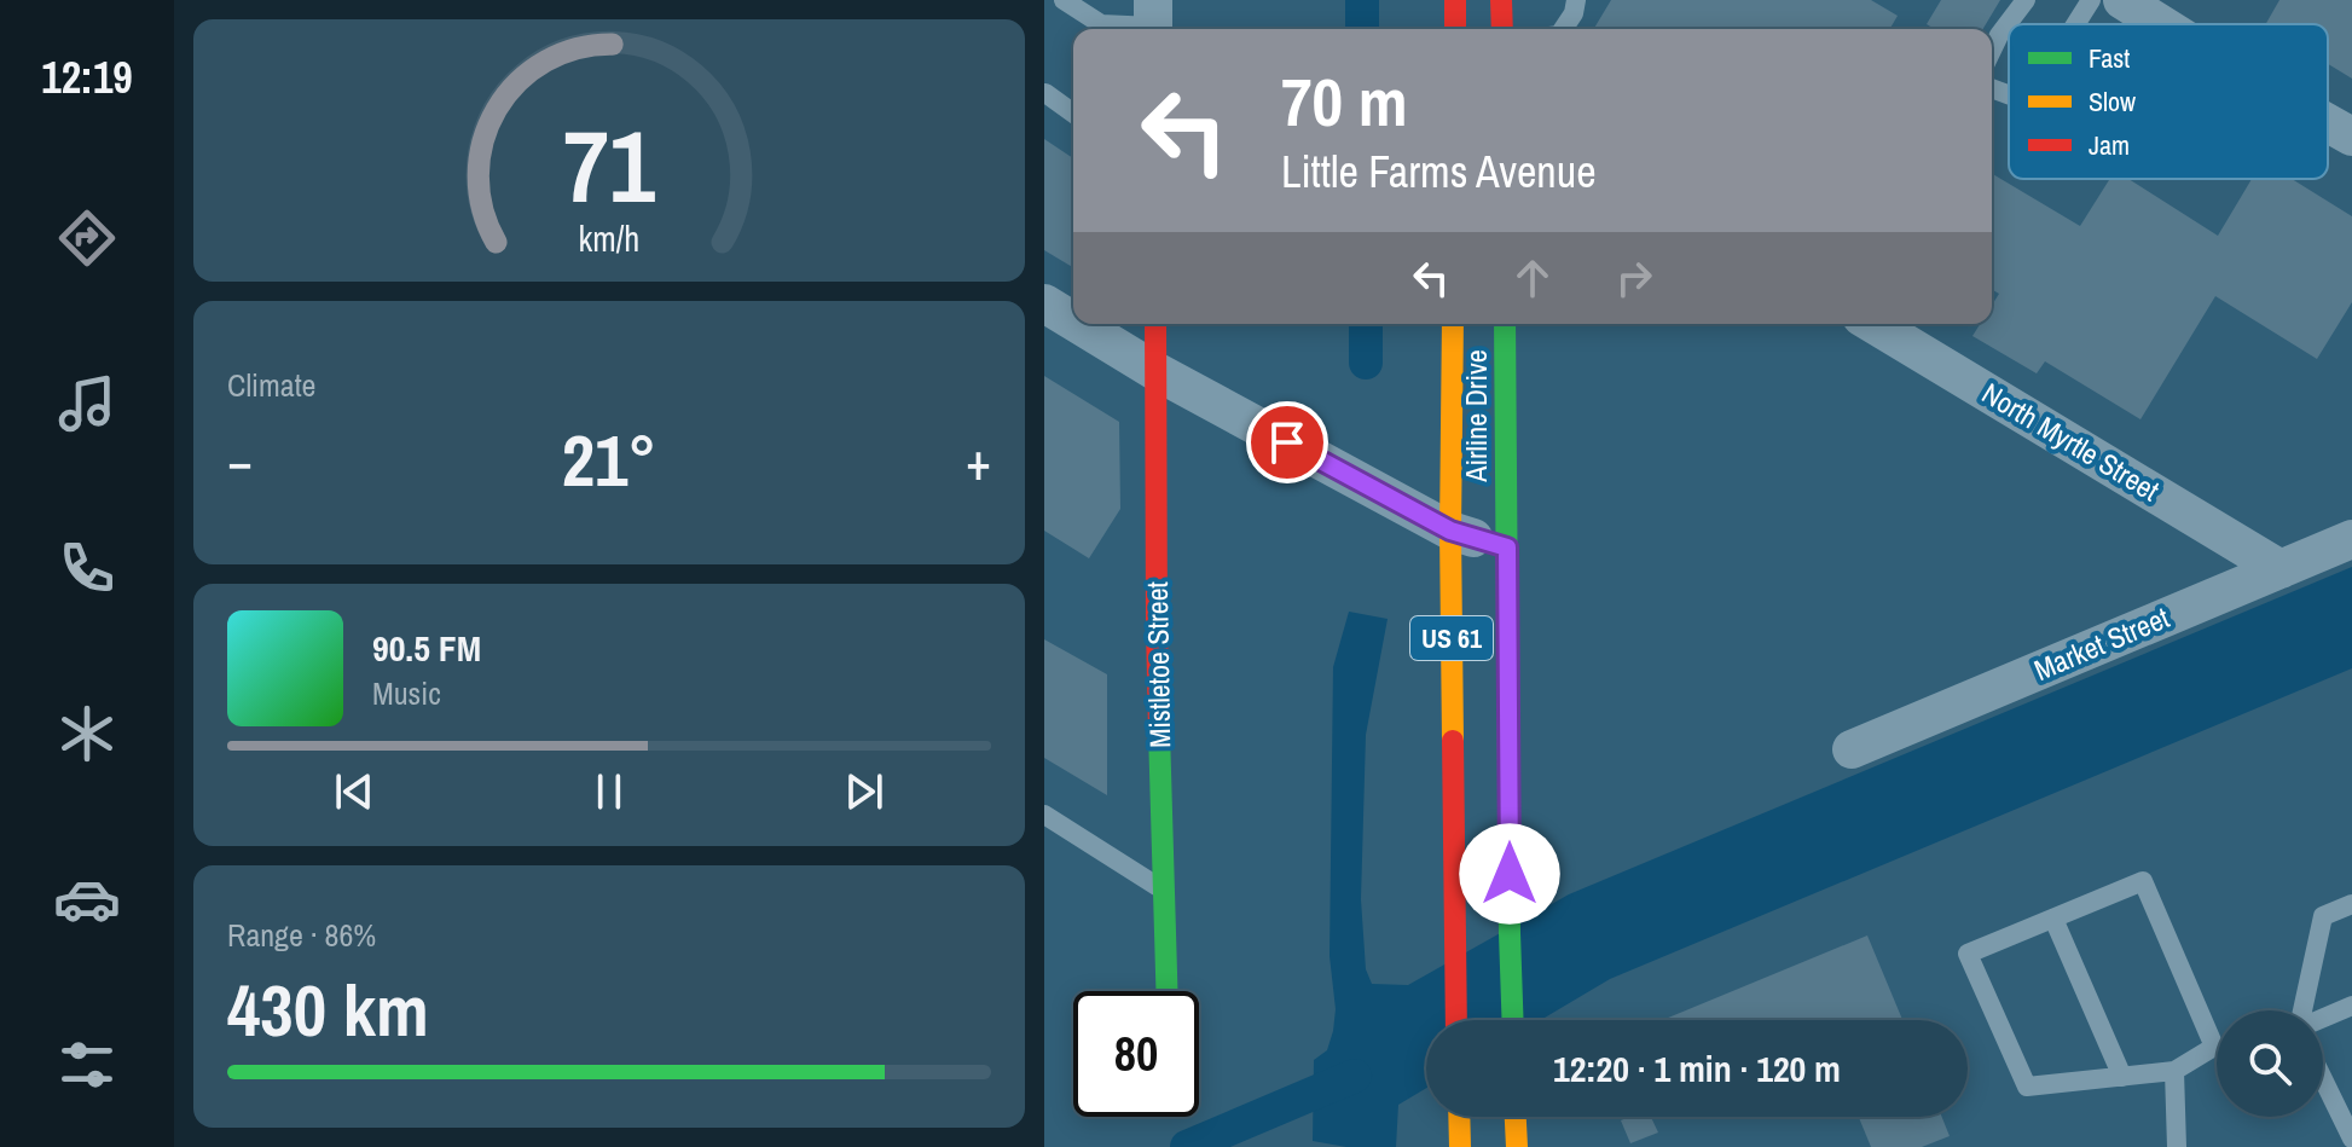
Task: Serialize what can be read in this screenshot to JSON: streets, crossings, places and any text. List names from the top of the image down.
{
  "streets": {
    "main road": ["Airline Drive", "US 61", "Mistletoe Street"],
    "street": ["North Myrtle Street", "Market Street"]
  },
  "crossings": [
    ["North Myrtle Street", "Market Street"]
  ],
  "legend": ["Fast", "Slow", "Jam"],
  "page": {
    "tabs": "12:19",
    "turn": ["70 m", "Little Farms Avenue"],
    "tile": [
      "Climate",
      ["Range · 86%", "430 km"]
    ],
    "heat": ["−", "21°", "+"],
    "song": ["90.5 FM", "Music"],
    "limit": "80",
    "trip": "12:20 · 1 min · 120 m",
    "gauge": ["71", "km/h"]
  }
}
